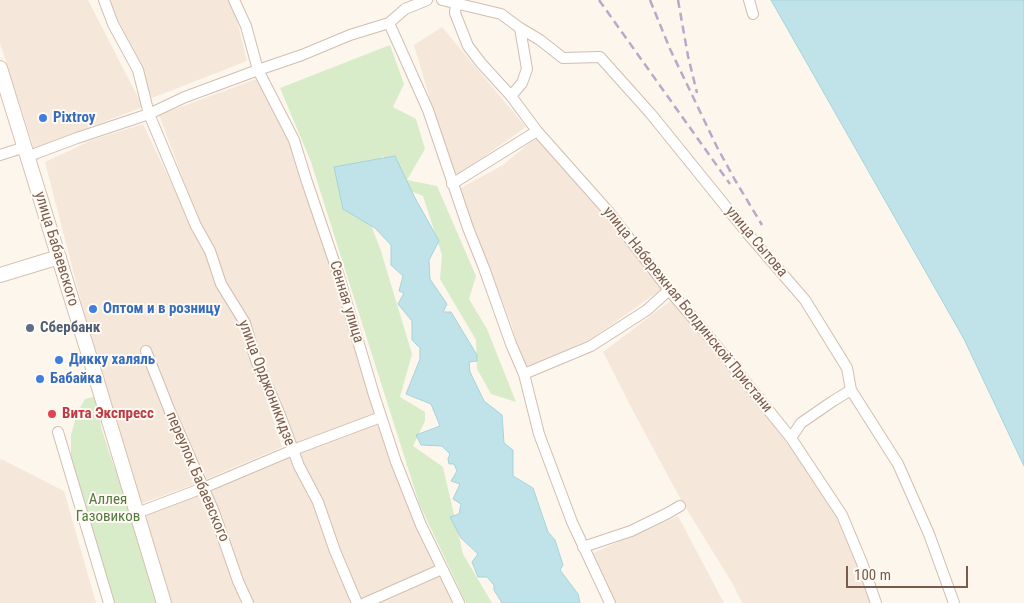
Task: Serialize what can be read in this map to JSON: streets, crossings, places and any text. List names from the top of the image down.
{
  "streets": {
    "main road": ["улица Бабаевского"],
    "street": [
      "улица Сытова",
      "Сенная улица",
      "улица Набережная Болдинской Пристани",
      "улица Орджоникидзе",
      "переулок Бабаевского"
    ]
  },
  "crossings": [
    ["улица Сытова", "улица Набережная Болдинской Пристани"]
  ],
  "parks": ["Аллея Газовиков"],
  "places": [
    "Pixtroy",
    "Оптом и в розницу",
    "Сбербанк",
    "Дикку халяль",
    "Бабайка",
    "Вита Экспресс"
  ],
  "scale_bar": "100 m"
}
